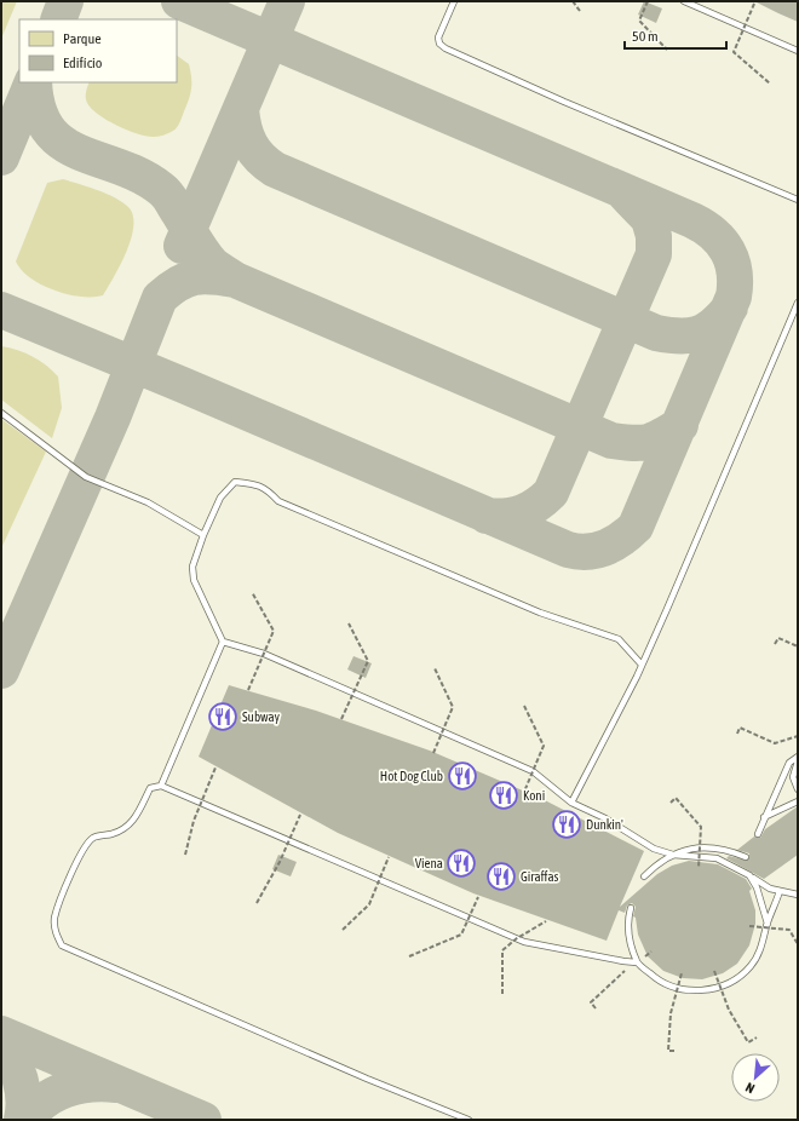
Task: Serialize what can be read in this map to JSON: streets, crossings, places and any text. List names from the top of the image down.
{
  "places": {
    "restaurant": [
      "Subway",
      "Hot Dog Club",
      "Koni",
      "Dunkin'",
      "Viena",
      "Giraffas"
    ]
  },
  "legend": ["Parque", "Edifício"],
  "scale_bar": "50 m",
  "north": "bottom left"
}
